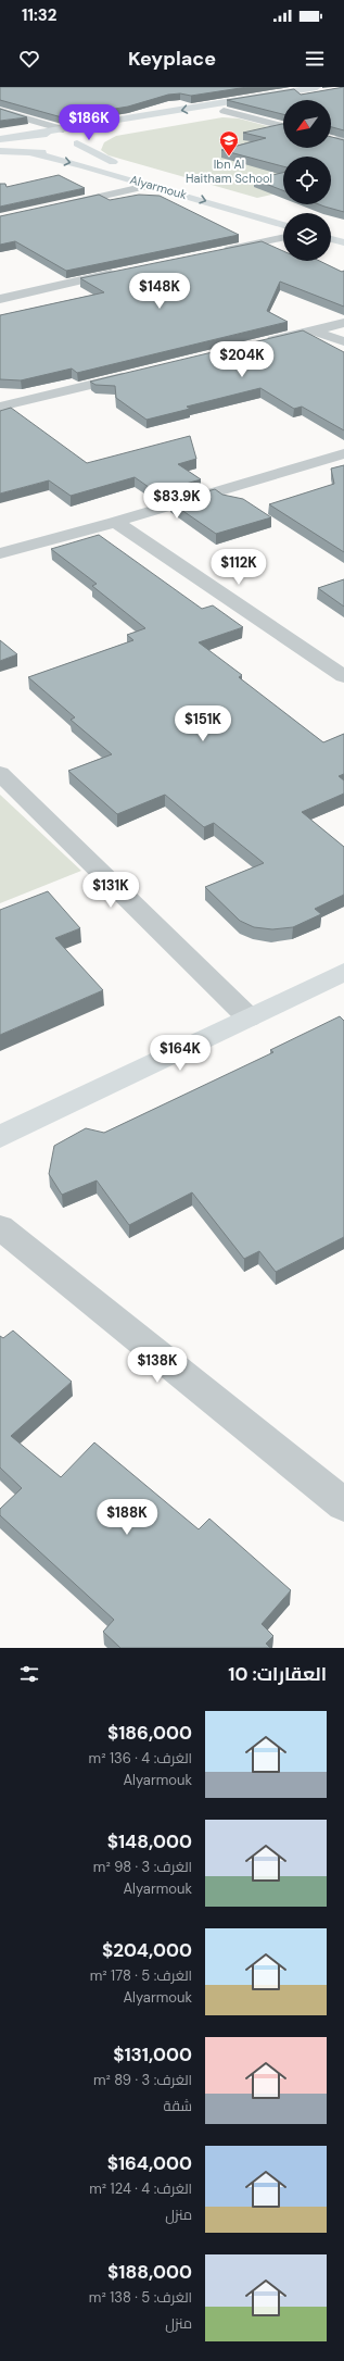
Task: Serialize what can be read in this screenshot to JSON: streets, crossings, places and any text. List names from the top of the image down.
{
  "streets": {
    "street": ["Alyarmouk"]
  },
  "places": {
    "school or university": ["Ibn Al Haitham School"]
  },
  "north": "bottom left",
  "page": {
    "status": "11:32",
    "header": "Keyplace",
    "price": [
      "$186K",
      "$148K",
      "$204K",
      "$83.9K",
      "$112K",
      "$151K",
      "$131K",
      "$164K",
      "$138K",
      "$188K"
    ],
    "heading": "العقارات: 10",
    "list": [
      {
        "name": "$186,000",
        "note": "الغرف: 4 · 136 m² · Alyarmouk"
      },
      {
        "name": "$148,000",
        "note": "الغرف: 3 · 98 m² · Alyarmouk"
      },
      {
        "name": "$204,000",
        "note": "الغرف: 5 · 178 m² · Alyarmouk"
      },
      {
        "name": "$131,000",
        "note": "الغرف: 3 · 89 m² · شقة"
      },
      {
        "name": "$164,000",
        "note": "الغرف: 4 · 124 m² · منزل"
      },
      {
        "name": "$188,000",
        "note": "الغرف: 5 · 138 m² · منزل"
      }
    ]
  }
}
